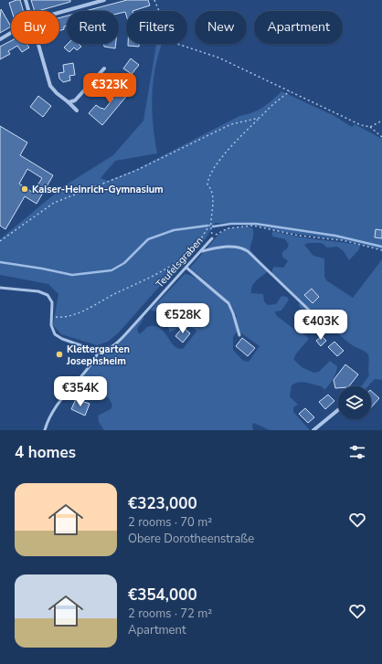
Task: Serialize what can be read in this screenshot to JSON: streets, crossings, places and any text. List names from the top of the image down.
{
  "streets": {
    "lane": ["Teufelsgraben"]
  },
  "places": ["Kaiser-Heinrich-Gymnasium", "Klettergarten Josephsheim"],
  "page": {
    "chip": [
      "Buy",
      "Rent",
      "Filters",
      "New",
      "Apartment"
    ],
    "price": [
      "€323K",
      "€528K",
      "€403K",
      "€354K"
    ],
    "heading": "4 homes",
    "list": [
      {
        "name": "€323,000",
        "note": "2 rooms · 70 m² · Obere Dorotheenstraße"
      },
      {
        "name": "€354,000",
        "note": "2 rooms · 72 m² · Apartment"
      }
    ]
  }
}
